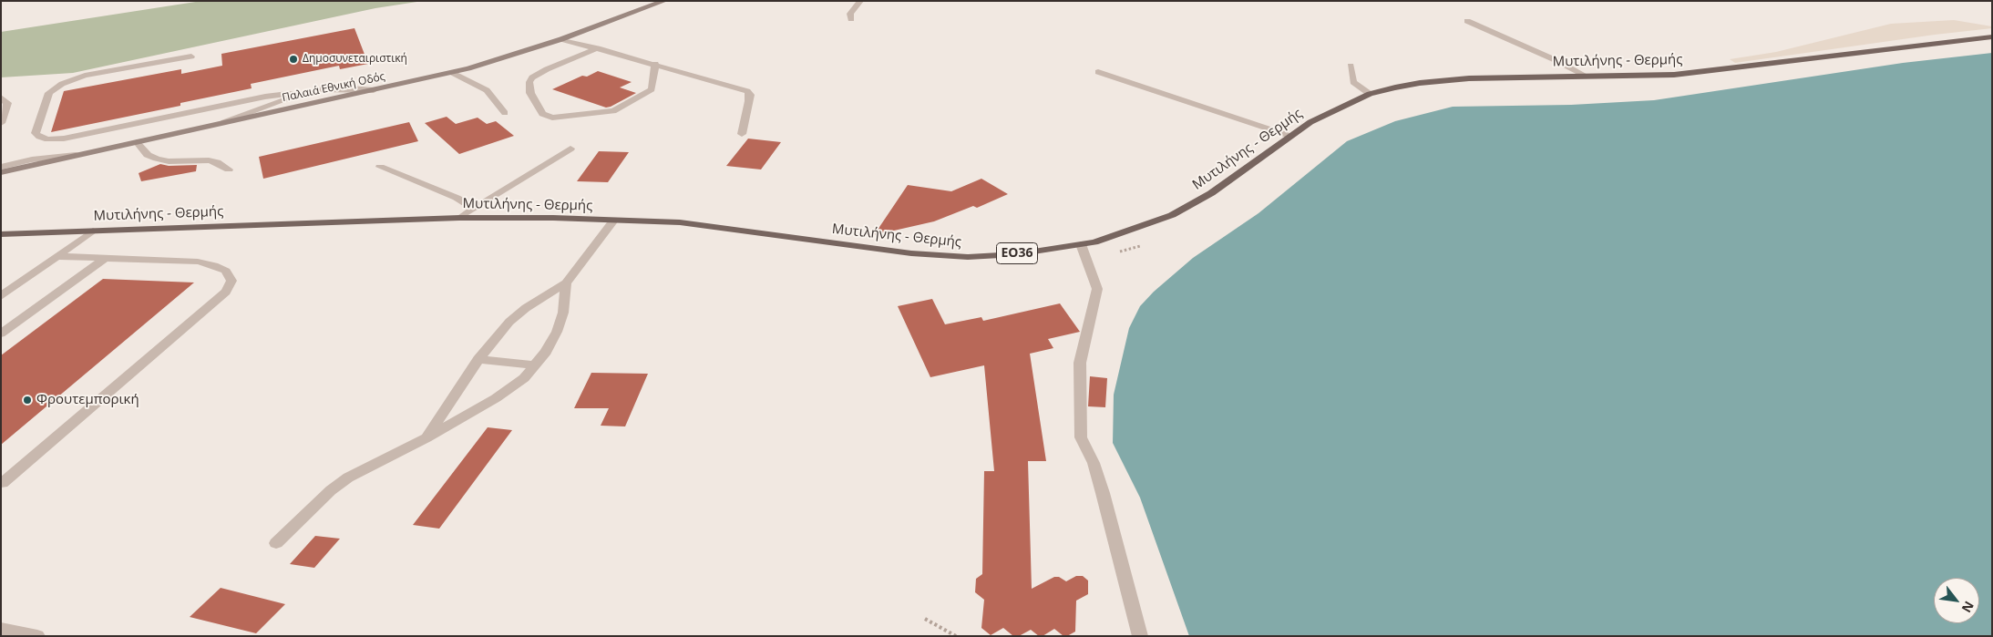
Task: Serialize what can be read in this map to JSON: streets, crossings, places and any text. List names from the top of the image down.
{
  "streets": {
    "main road": ["Μυτιλήνης - Θερμής", "Παλαιά Εθνική Οδός", "ΕΟ36"]
  },
  "places": ["Δημοσυνεταιριστική", "Φρουτεμπορική"],
  "north": "bottom right"
}
